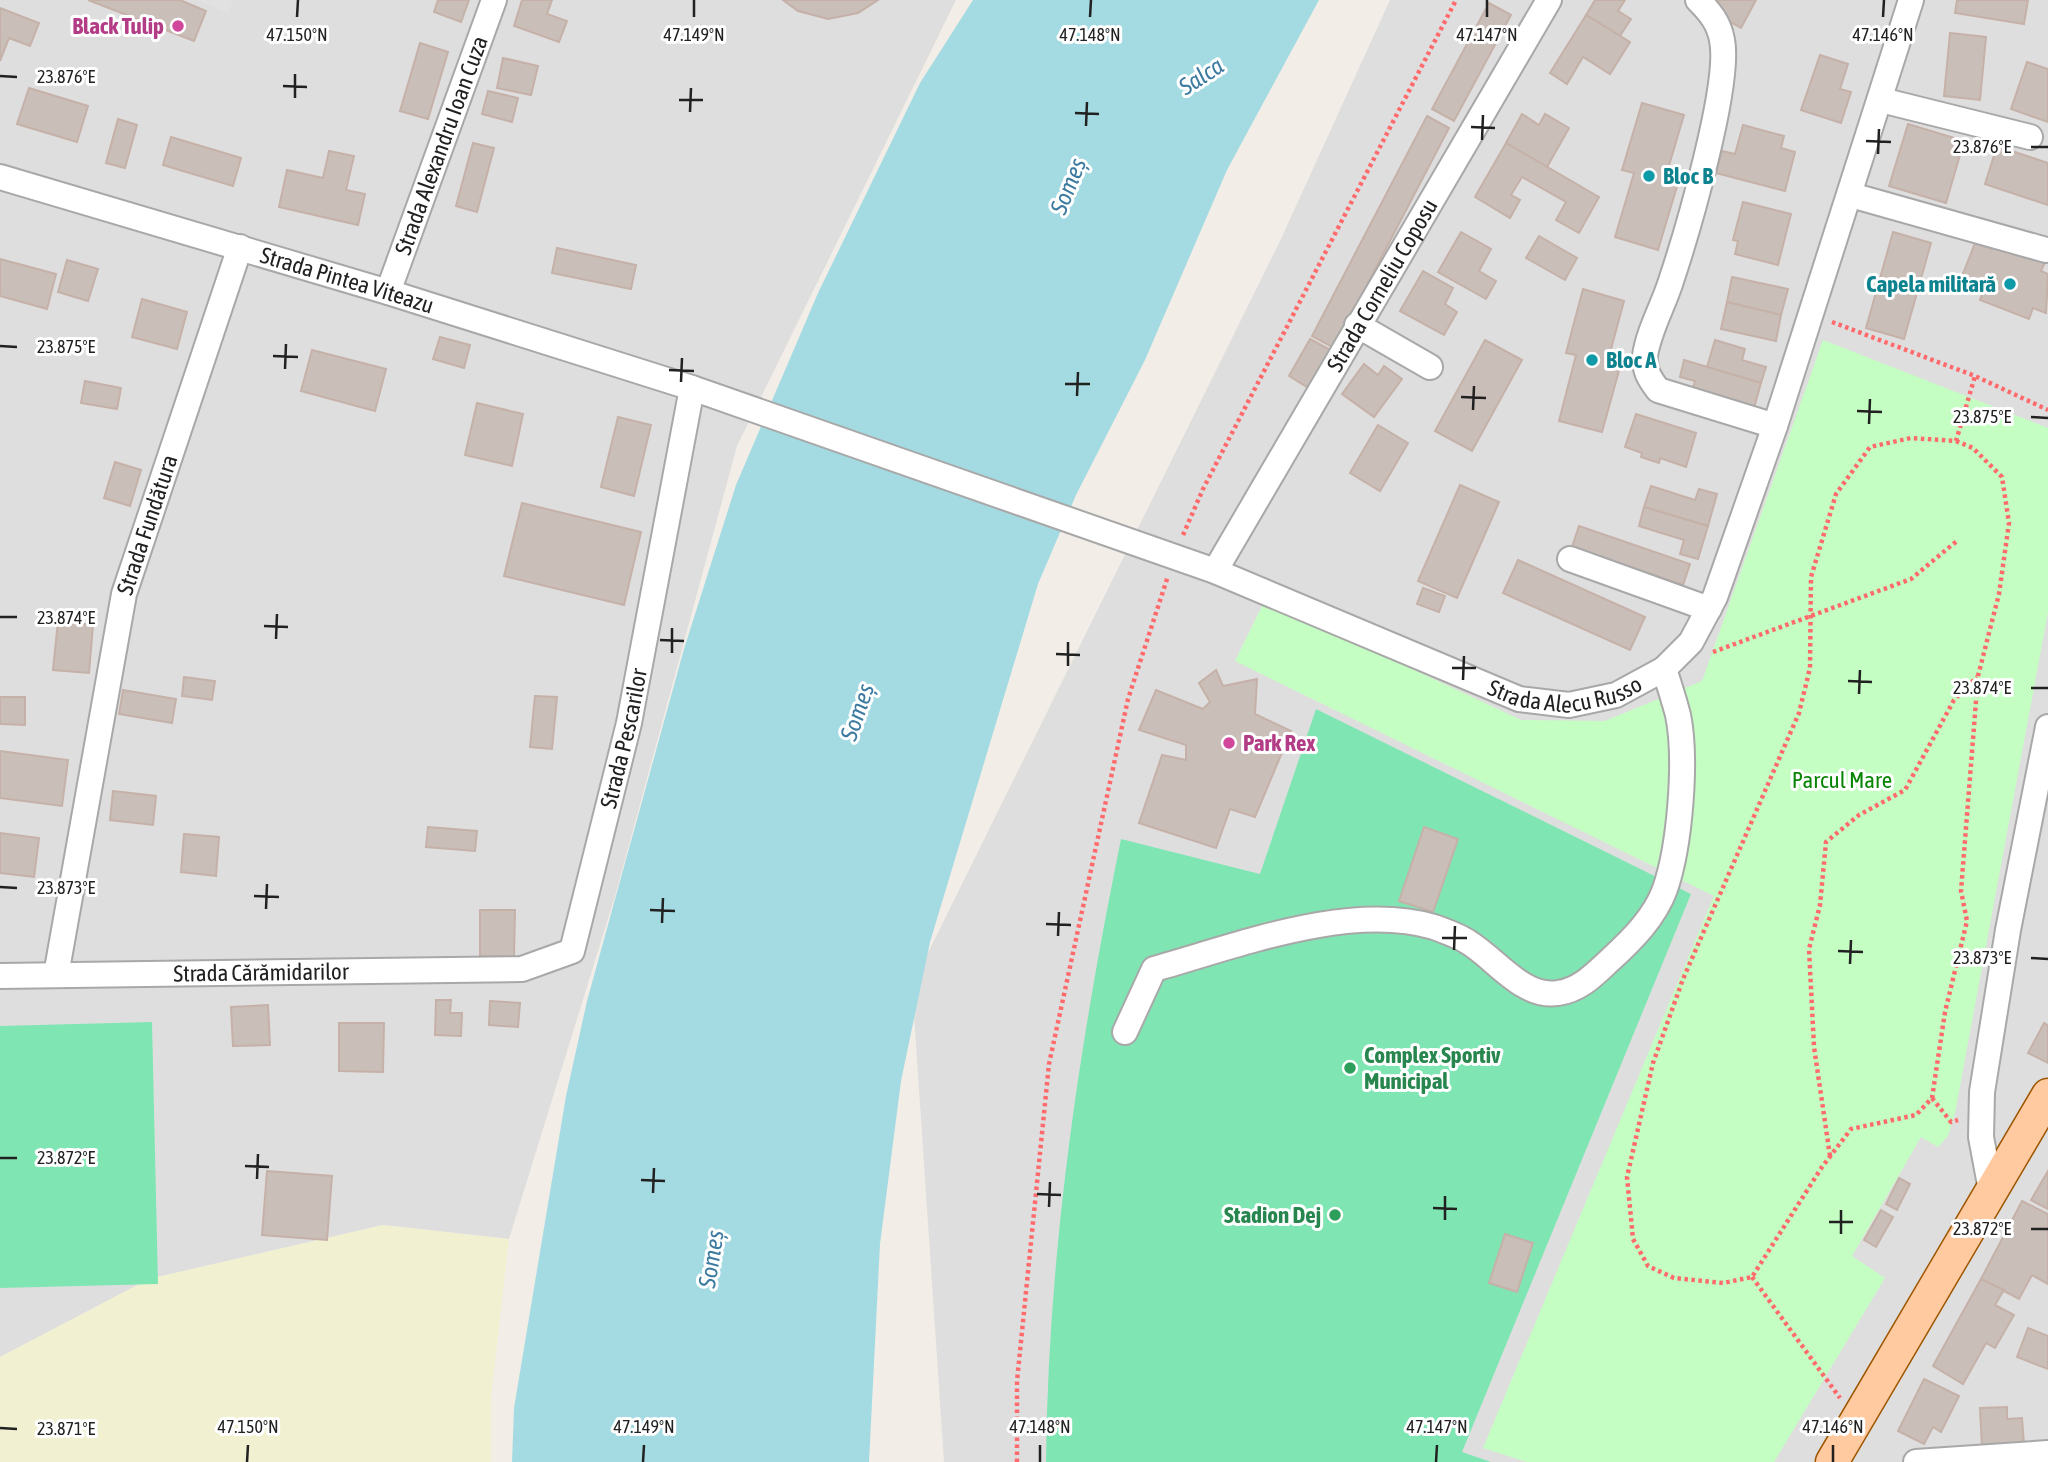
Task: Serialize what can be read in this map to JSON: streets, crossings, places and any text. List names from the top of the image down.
{
  "streets": {
    "street": [
      "Strada Alexandru Ioan Cuza",
      "Strada Pintea Viteazu",
      "Strada Corneliu Coposu",
      "Strada Fundătura",
      "Strada Alecu Russo",
      "Strada Pescarilor",
      "Strada Cărămidarilor"
    ]
  },
  "crossings": [
    ["Strada Alexandru Ioan Cuza", "Strada Pintea Viteazu"],
    ["Strada Pintea Viteazu", "Strada Fundătura"],
    ["Strada Pintea Viteazu", "Strada Alecu Russo"],
    ["Strada Pintea Viteazu", "Strada Pescarilor"],
    ["Strada Corneliu Coposu", "Strada Alecu Russo"],
    ["Strada Fundătura", "Strada Cărămidarilor"],
    ["Strada Pescarilor", "Strada Cărămidarilor"]
  ],
  "water": ["Salca", "Someș"],
  "parks": ["Parcul Mare"],
  "places": [
    "Black Tulip",
    "Bloc B",
    "Capela militară",
    "Bloc A",
    "Park Rex",
    "Complex Sportiv Municipal",
    "Stadion Dej"
  ],
  "coordinates": [
    "47.150°N",
    "47.149°N",
    "47.148°N",
    "47.147°N",
    "47.146°N",
    "23.876°E",
    "23.875°E",
    "23.874°E",
    "23.873°E",
    "23.872°E",
    "23.871°E"
  ]
}
